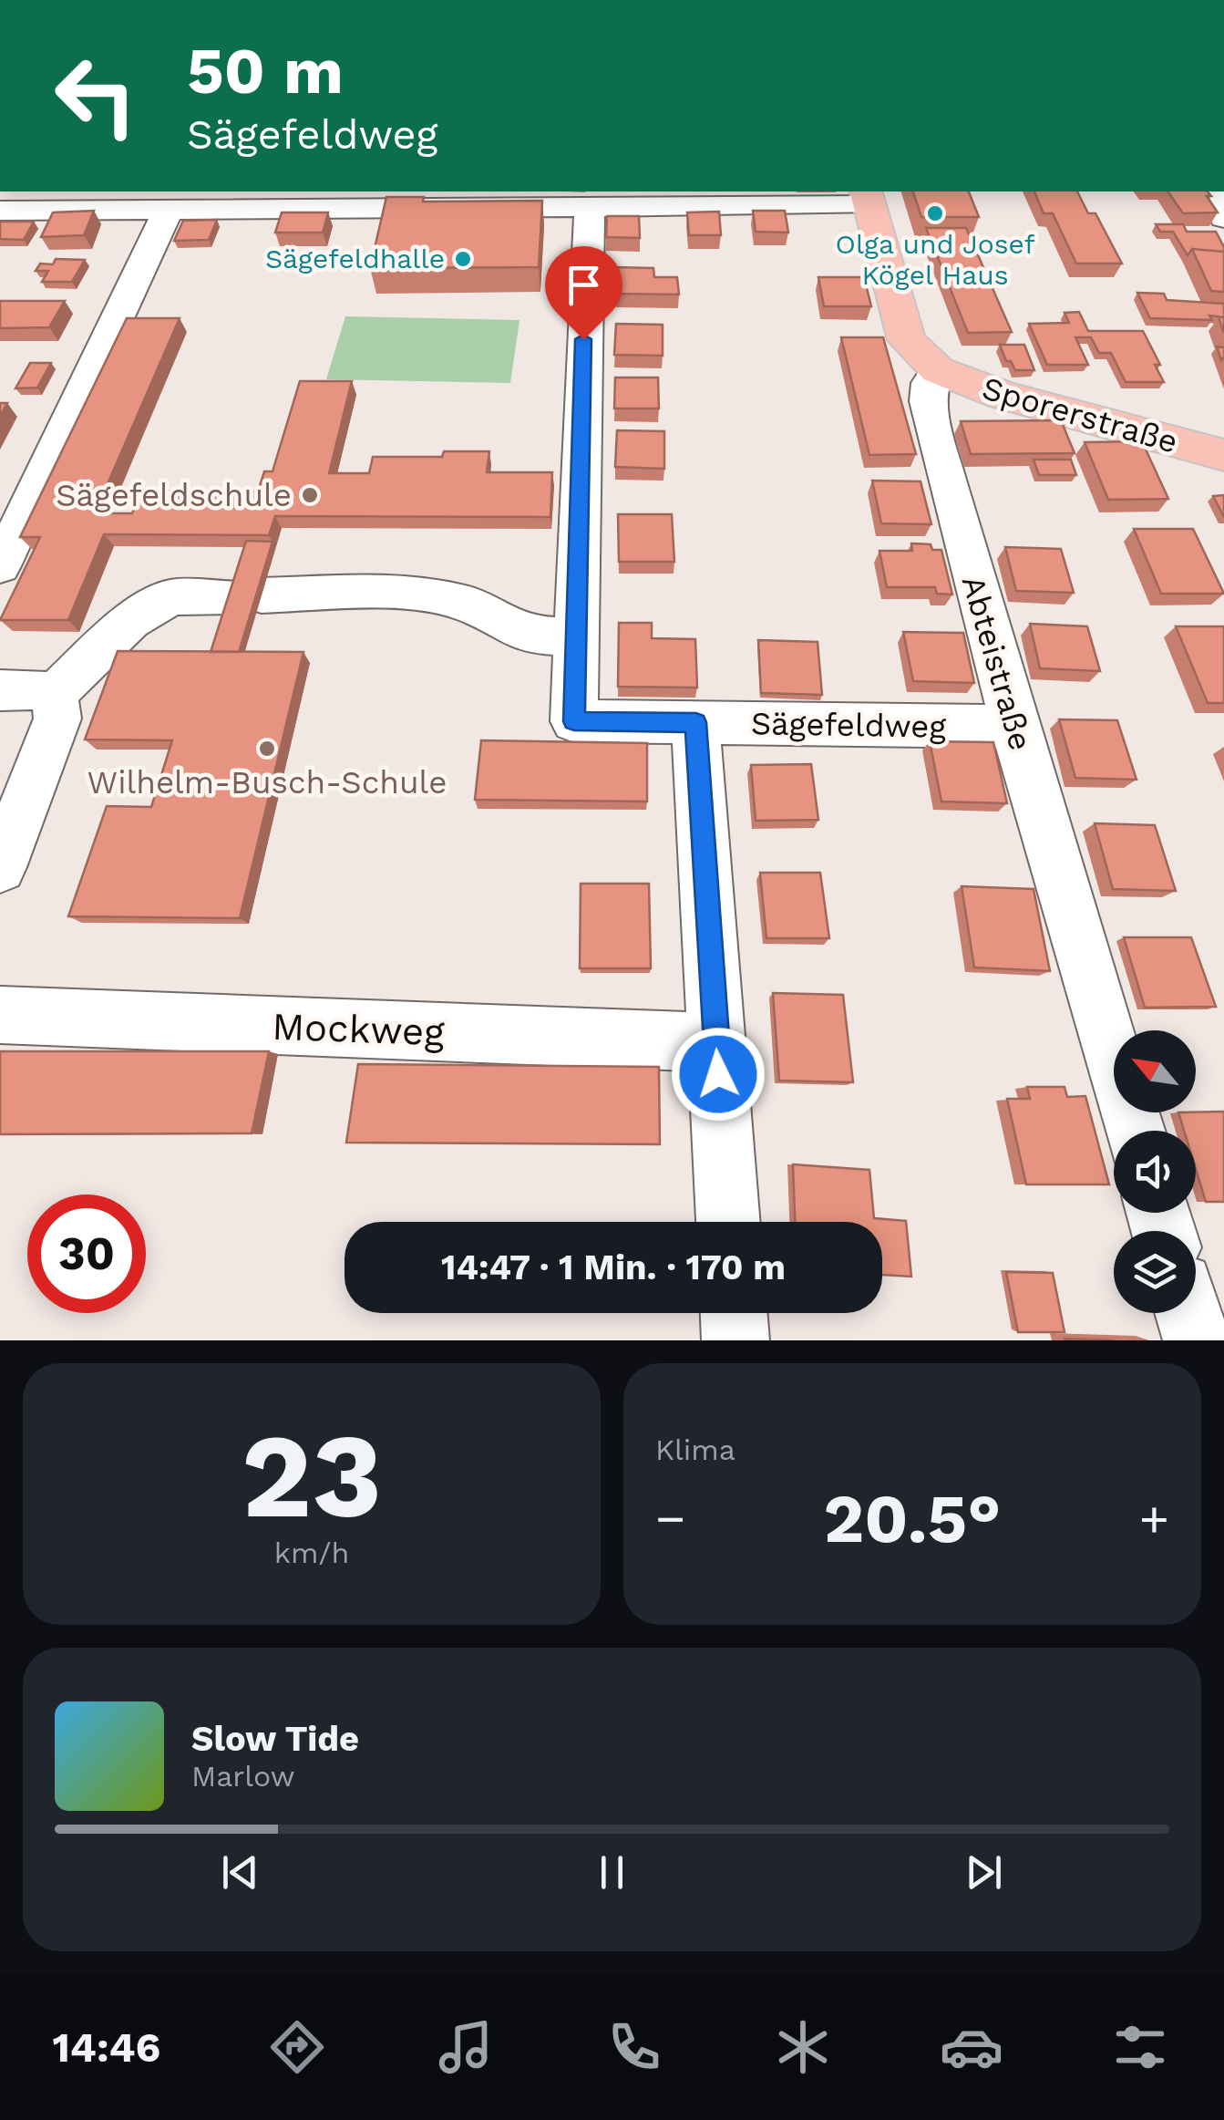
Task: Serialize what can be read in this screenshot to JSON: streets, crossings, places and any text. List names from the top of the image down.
{
  "streets": {
    "main road": ["Sporerstraße"],
    "street": ["Abteistraße", "Sägefeldweg", "Mockweg"]
  },
  "crossings": [
    ["Sporerstraße", "Abteistraße"],
    ["Abteistraße", "Sägefeldweg"]
  ],
  "places": [
    "Olga und Josef Kögel Haus",
    "Sägefeldhalle",
    "Sägefeldschule",
    "Wilhelm-Busch-Schule"
  ],
  "north": "top left",
  "page": {
    "turn": ["50 m", "Sägefeldweg"],
    "limit": "30",
    "trip": "14:47 · 1 Min. · 170 m",
    "tile": [
      ["23", "km/h"],
      "Klima"
    ],
    "heat": ["−", "20.5°", "+"],
    "song": ["Slow Tide", "Marlow"],
    "tabs": "14:46"
  }
}
